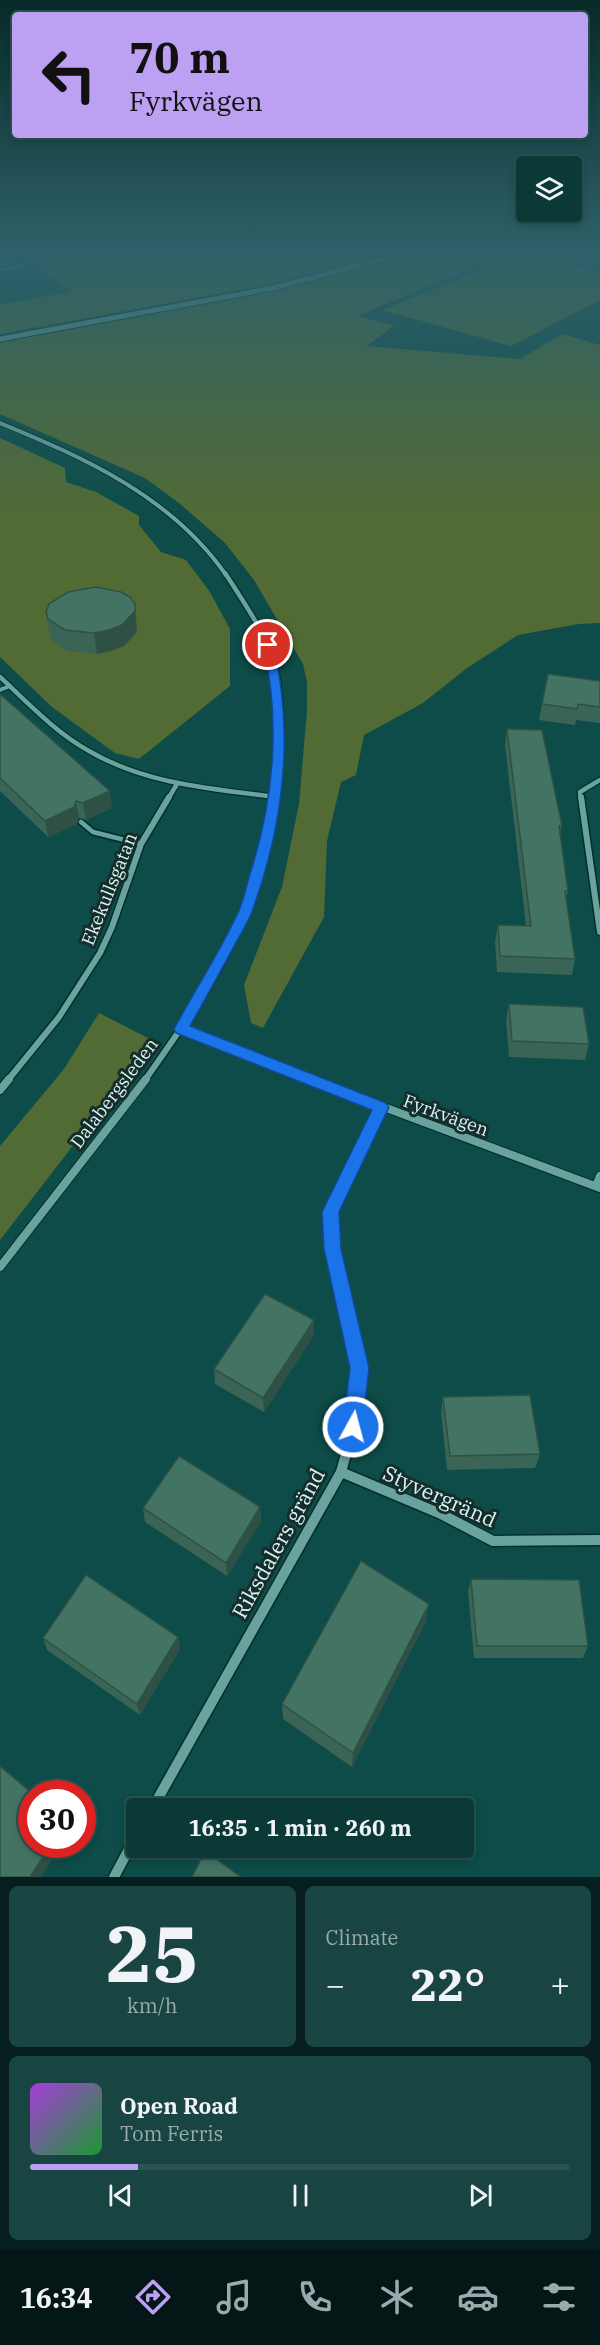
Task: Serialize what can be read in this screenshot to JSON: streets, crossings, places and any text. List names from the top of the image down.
{
  "streets": {
    "street": [
      "Ekekullsgatan",
      "Dalabergsleden",
      "Fyrkvägen",
      "Styvergränd",
      "Riksdalers gränd"
    ]
  },
  "crossings": [
    ["Dalabergsleden", "Fyrkvägen"],
    ["Fyrkvägen", "Riksdalers gränd"],
    ["Styvergränd", "Riksdalers gränd"]
  ],
  "page": {
    "turn": ["70 m", "Fyrkvägen"],
    "limit": "30",
    "trip": "16:35 · 1 min · 260 m",
    "tile": [
      ["25", "km/h"],
      "Climate"
    ],
    "heat": ["−", "22°", "+"],
    "song": ["Open Road", "Tom Ferris"],
    "tabs": "16:34"
  }
}
